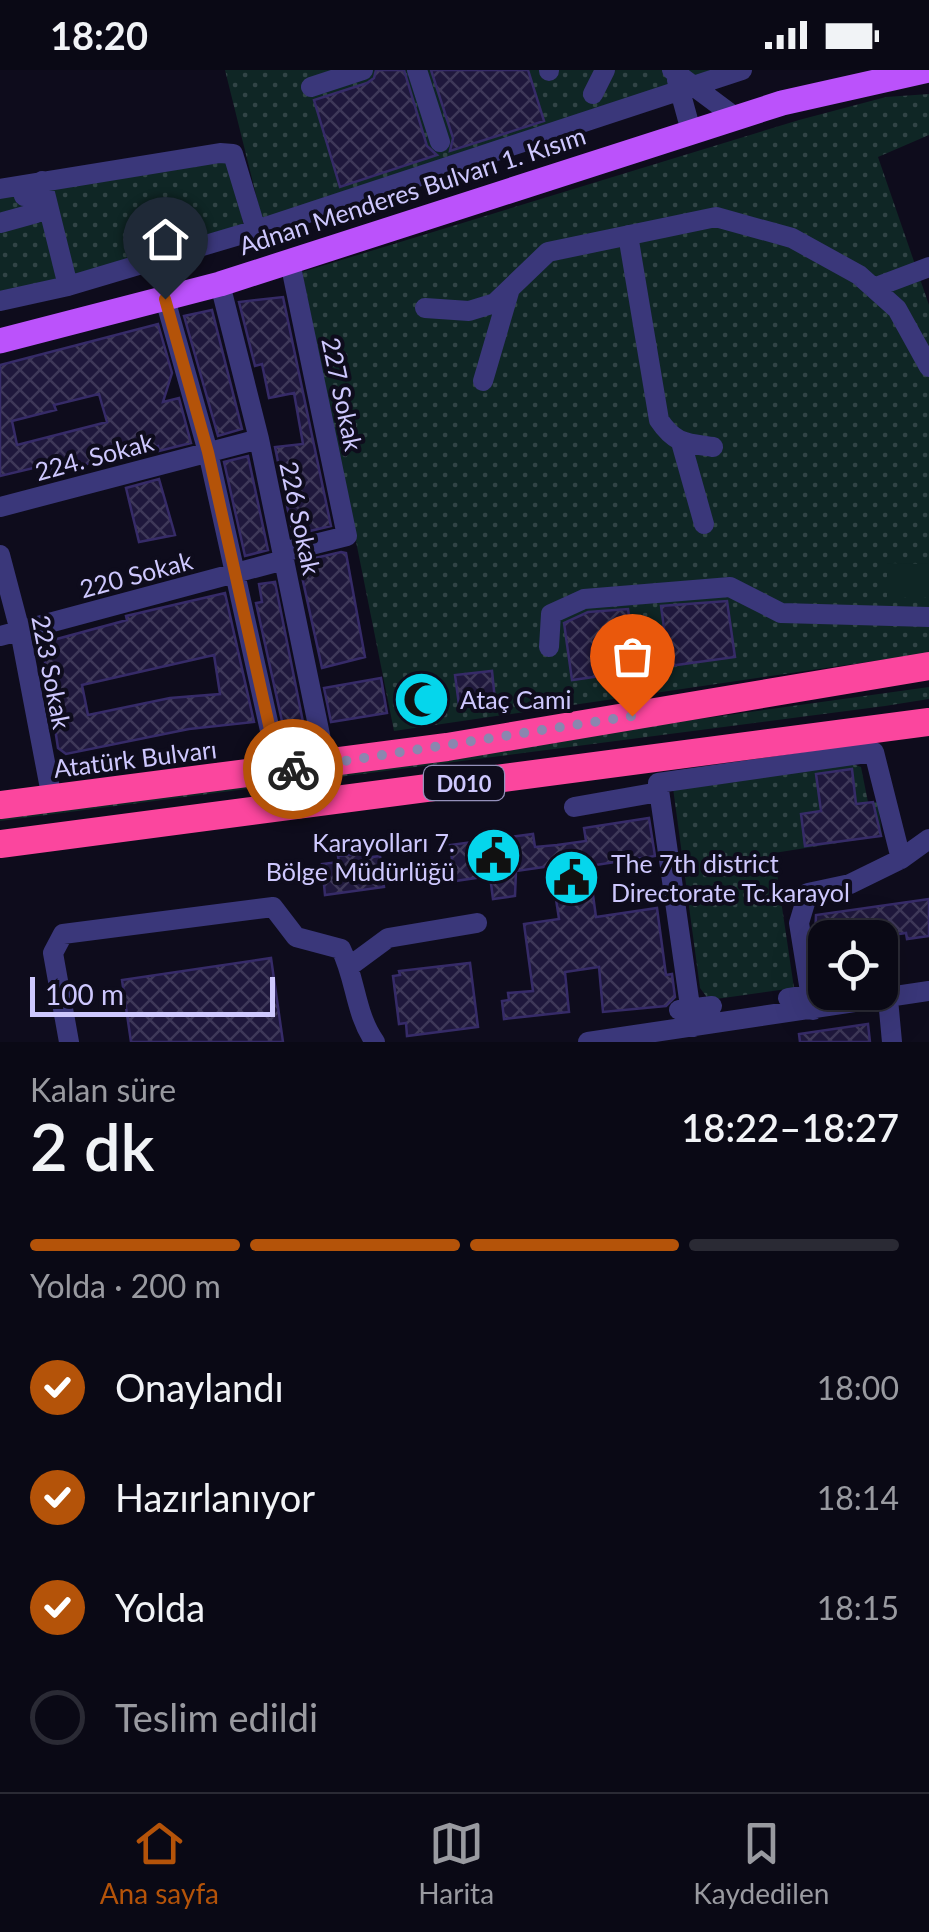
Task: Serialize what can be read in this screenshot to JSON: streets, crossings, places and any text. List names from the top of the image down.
{
  "streets": {
    "highway": ["Atatürk Bulvarı", "D010"],
    "main road": ["Adnan Menderes Bulvarı 1. Kısım"],
    "street": [
      "227 Sokak",
      "224. Sokak",
      "226 Sokak",
      "220 Sokak",
      "223 Sokak"
    ]
  },
  "crossings": [
    ["Adnan Menderes Bulvarı 1. Kısım", "227 Sokak"],
    ["Adnan Menderes Bulvarı 1. Kısım", "226 Sokak"],
    ["227 Sokak", "220 Sokak"],
    ["224. Sokak", "226 Sokak"],
    ["226 Sokak", "220 Sokak"],
    ["226 Sokak", "Atatürk Bulvarı"],
    ["220 Sokak", "223 Sokak"],
    ["223 Sokak", "Atatürk Bulvarı"]
  ],
  "places": {
    "mosque": ["Ataç Cami"],
    "public building": ["Karayolları 7. Bölge Müdürlüğü", "The 7th district Directorate Tc.karayol"]
  },
  "scale_bar": "100 m",
  "page": {
    "status": "18:20",
    "scale": "100 m",
    "heading": ["2 dk", "Kalan süre", "18:22–18:27"],
    "bar": "Yolda · 200 m",
    "list": [
      ["Onaylandı", "18:00"],
      ["Hazırlanıyor", "18:14"],
      ["Yolda", "18:15"],
      "Teslim edildi"
    ],
    "tabs": ["Ana sayfa", "Harita", "Kaydedilen"]
  }
}
